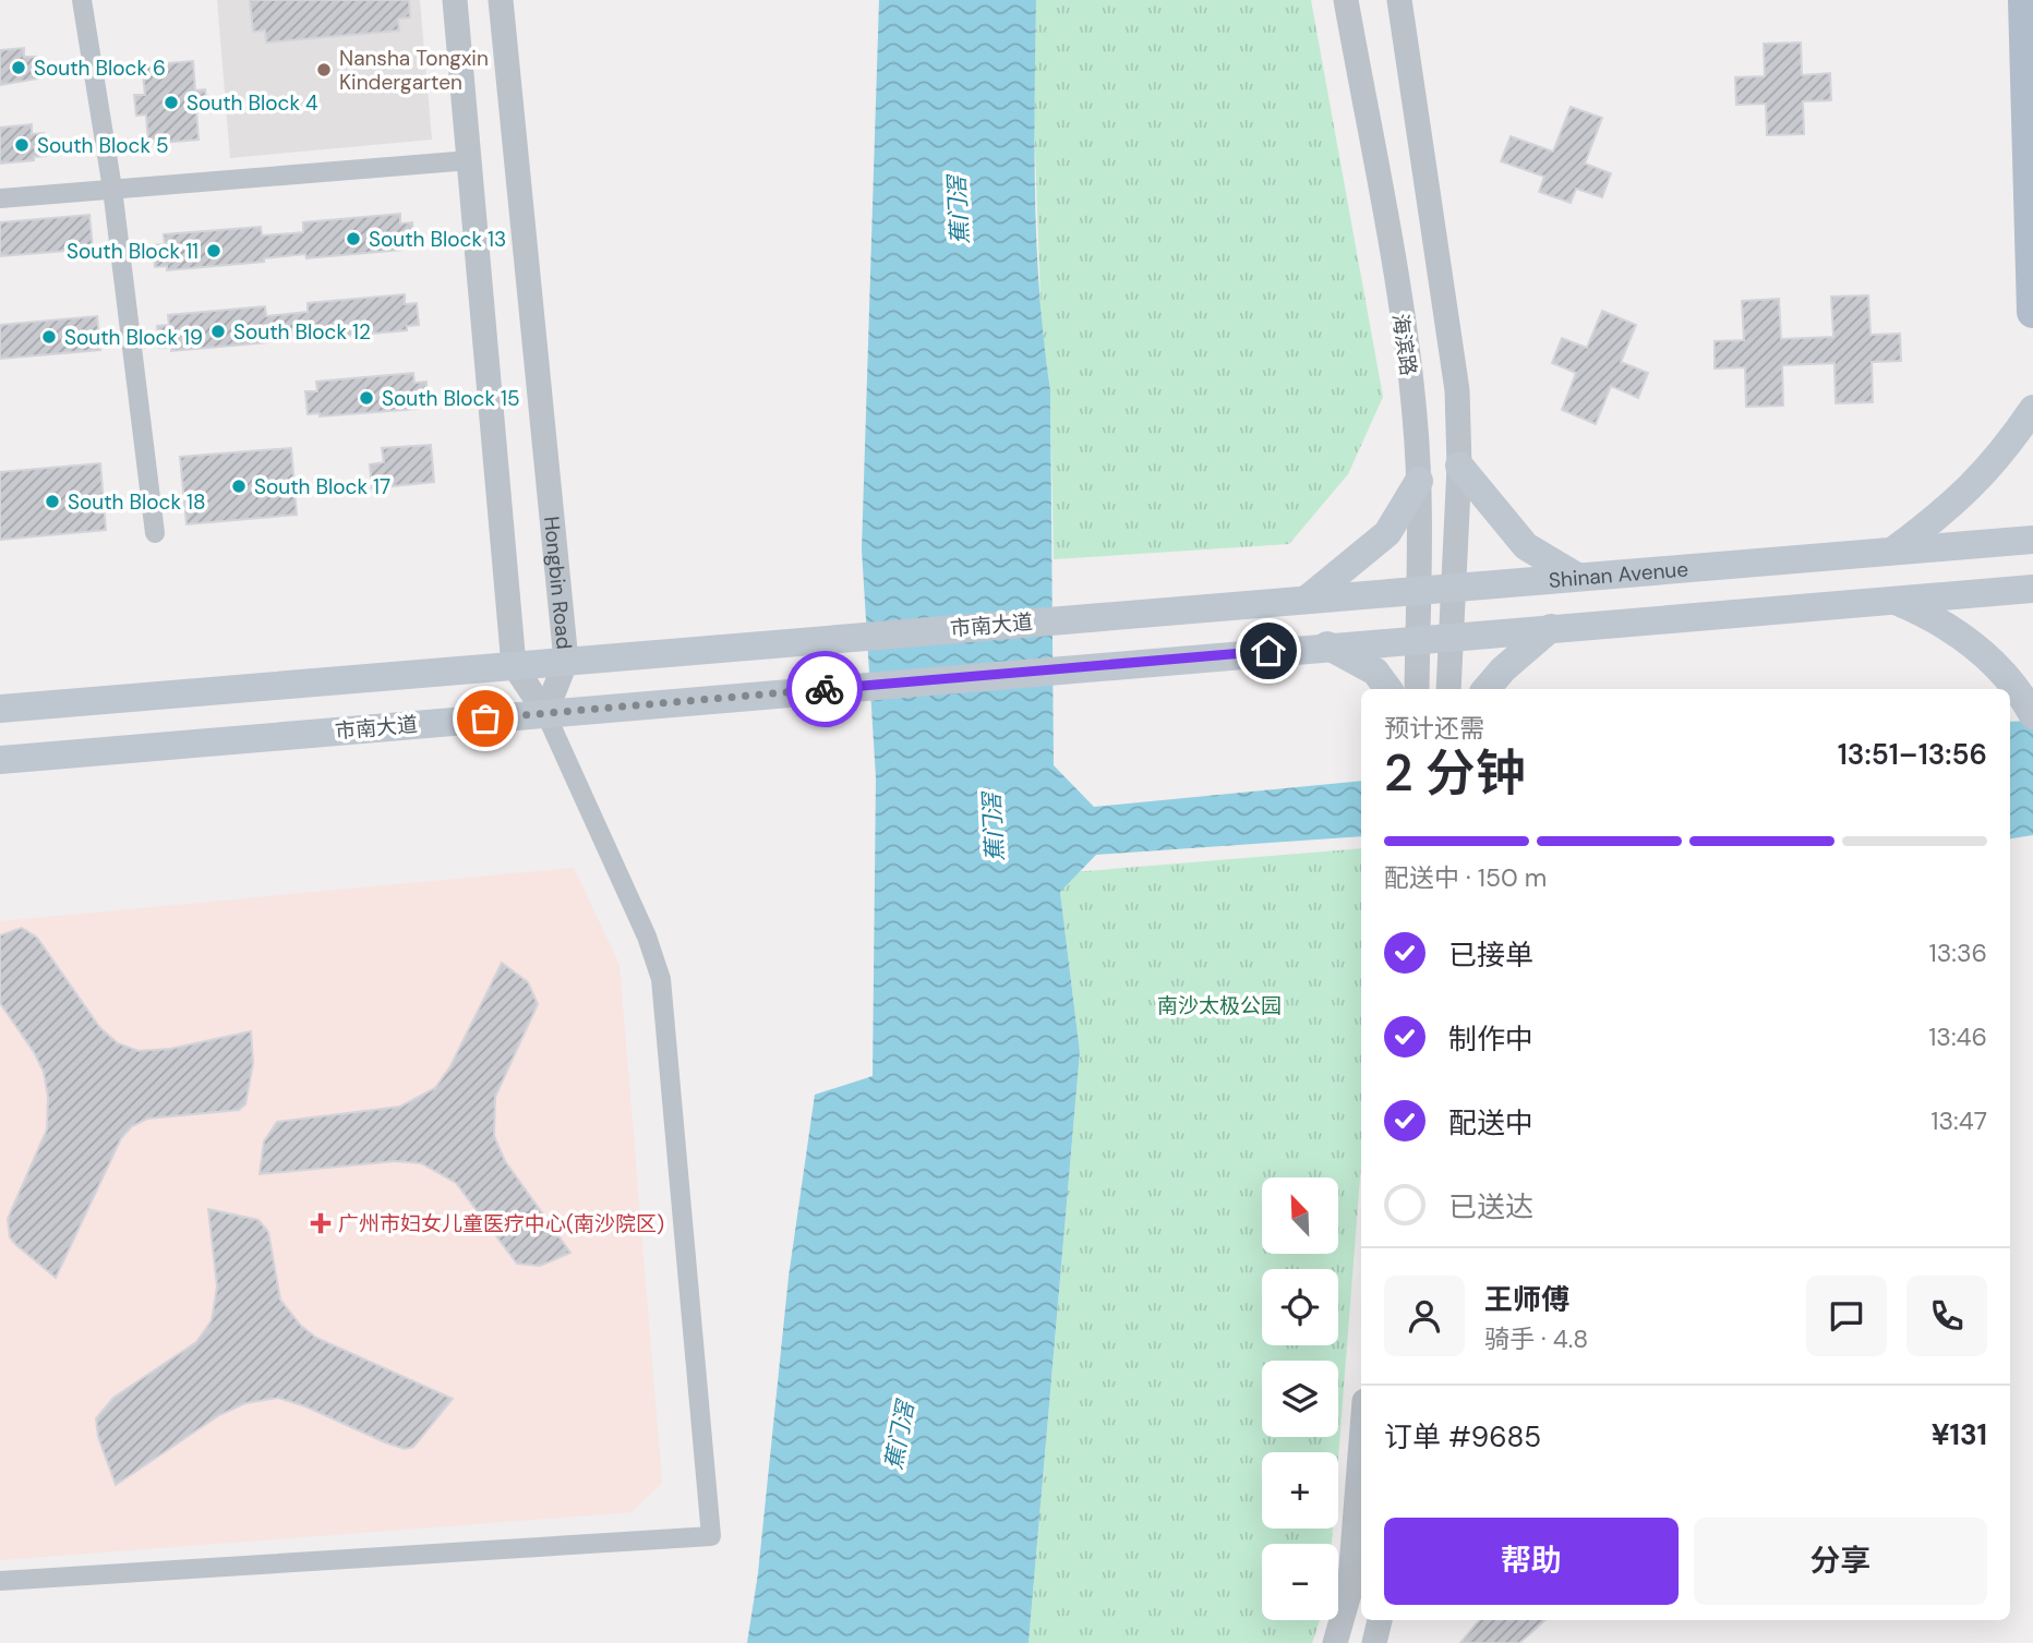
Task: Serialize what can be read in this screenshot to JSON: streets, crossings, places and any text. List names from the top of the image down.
{
  "streets": {
    "main road": ["Shinan Avenue", "市南大道"],
    "street": ["海滨路", "Hongbin Road"]
  },
  "crossings": [
    ["海滨路", "Shinan Avenue"],
    ["Shinan Avenue", "市南大道"],
    ["Hongbin Road", "市南大道"]
  ],
  "water": ["蕉门滘"],
  "parks": ["南沙太极公园"],
  "places": {
    "other": [
      "South Block 6",
      "Nansha Tongxin Kindergarten",
      "South Block 4",
      "South Block 5",
      "South Block 13",
      "South Block 11",
      "South Block 12",
      "South Block 19",
      "South Block 15",
      "South Block 17",
      "South Block 18"
    ],
    "health": ["广州市妇女儿童医疗中心(南沙院区)"]
  },
  "north": "top left",
  "page": {
    "heading": ["2 分钟", "预计还需", "13:51–13:56"],
    "panel": [
      "王师傅",
      "骑手 · 4.8",
      "订单 #9685",
      "¥131"
    ],
    "bar": "配送中 · 150 m",
    "list": [
      ["已接单", "13:36"],
      ["制作中", "13:46"],
      ["配送中", "13:47"],
      "已送达"
    ],
    "map_buttons": ["+", "−"],
    "buttons": ["帮助", "分享"]
  }
}
